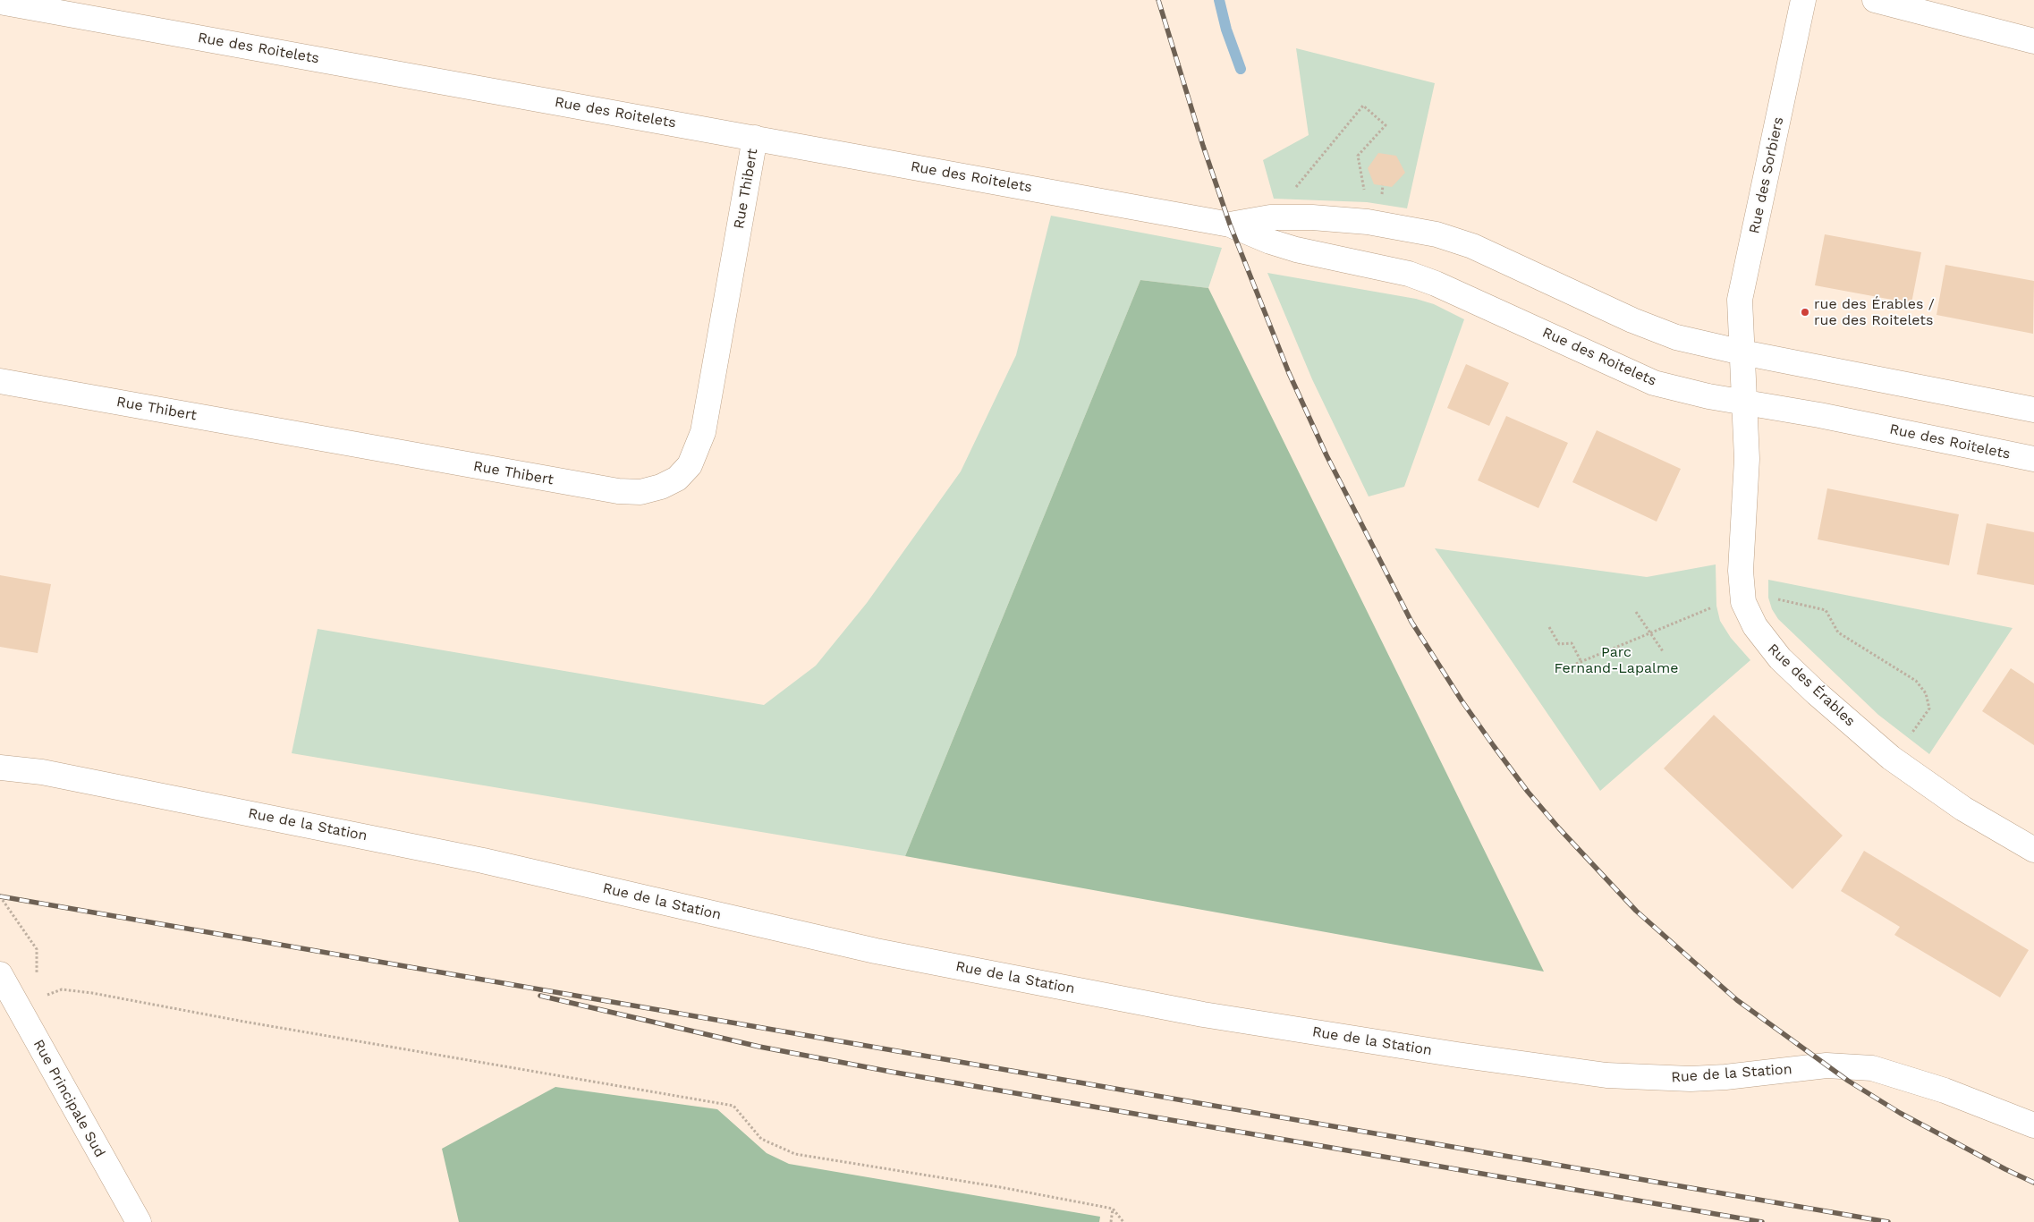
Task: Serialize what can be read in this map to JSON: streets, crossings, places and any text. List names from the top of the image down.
{
  "streets": {
    "street": [
      "Rue des Roitelets",
      "Rue des Sorbiers",
      "Rue Thibert",
      "Rue des Érables",
      "Rue de la Station",
      "Rue Principale Sud"
    ]
  },
  "crossings": [
    ["Rue des Roitelets", "Rue des Sorbiers"],
    ["Rue des Roitelets", "Rue Thibert"],
    ["Rue des Roitelets", "Rue des Érables"],
    ["Rue des Sorbiers", "Rue des Érables"]
  ],
  "parks": ["Parc Fernand-Lapalme"],
  "places": ["rue des Érables / rue des Roitelets"]
}
